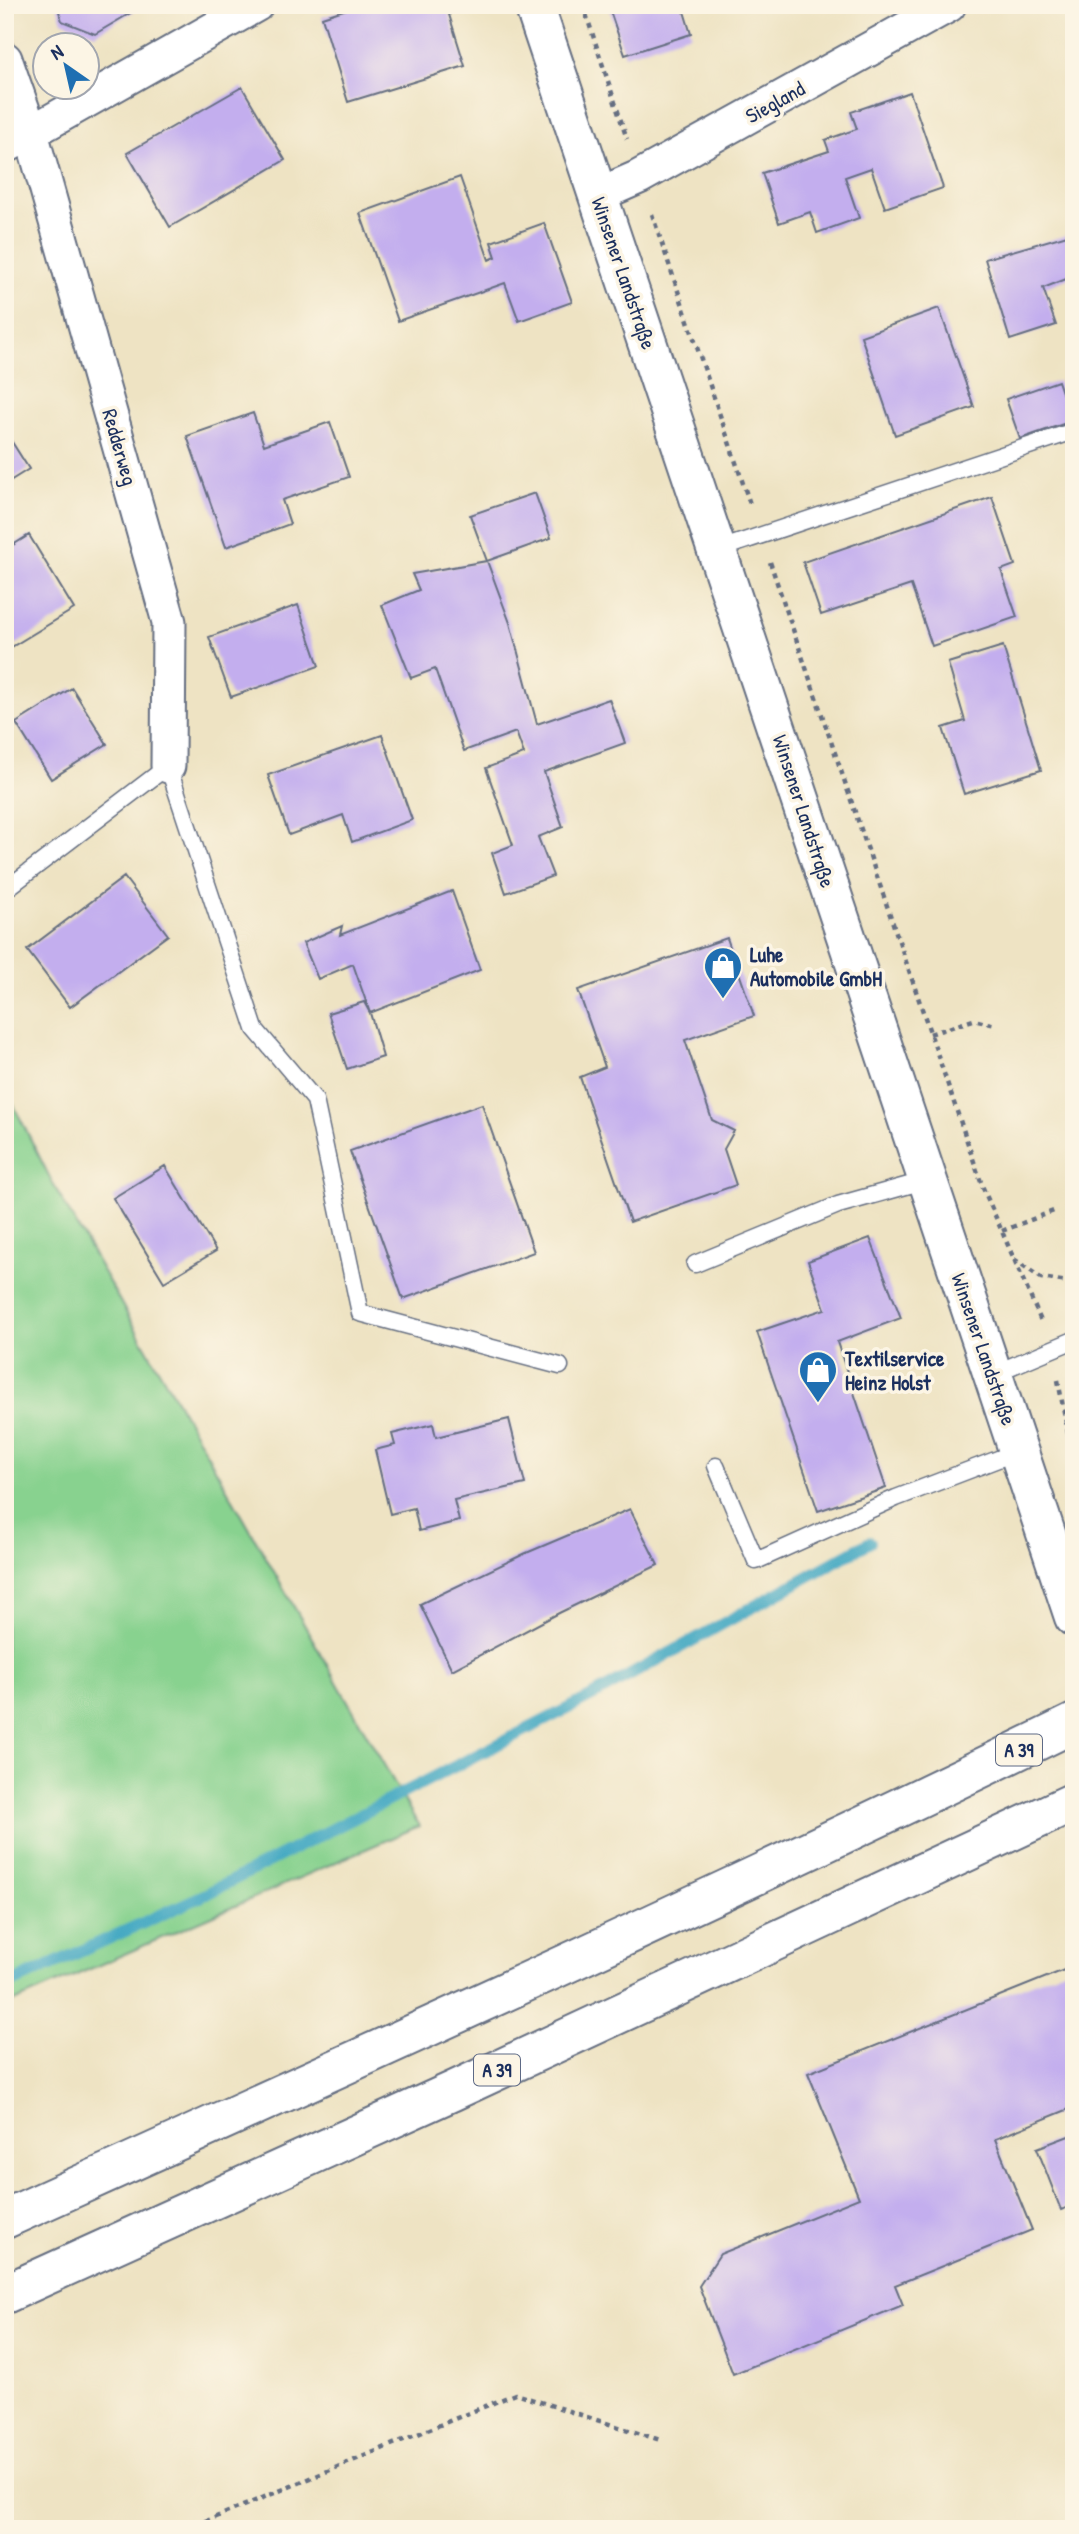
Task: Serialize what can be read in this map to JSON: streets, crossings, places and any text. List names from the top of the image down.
{
  "streets": {
    "main road": ["Winsener Landstraße", "A 39"],
    "street": ["Siegland", "Redderweg"]
  },
  "crossings": [
    ["Siegland", "Winsener Landstraße"]
  ],
  "places": {
    "shop": ["Luhe Automobile GmbH", "Textilservice Heinz Holst"]
  },
  "north": "top left"
}
